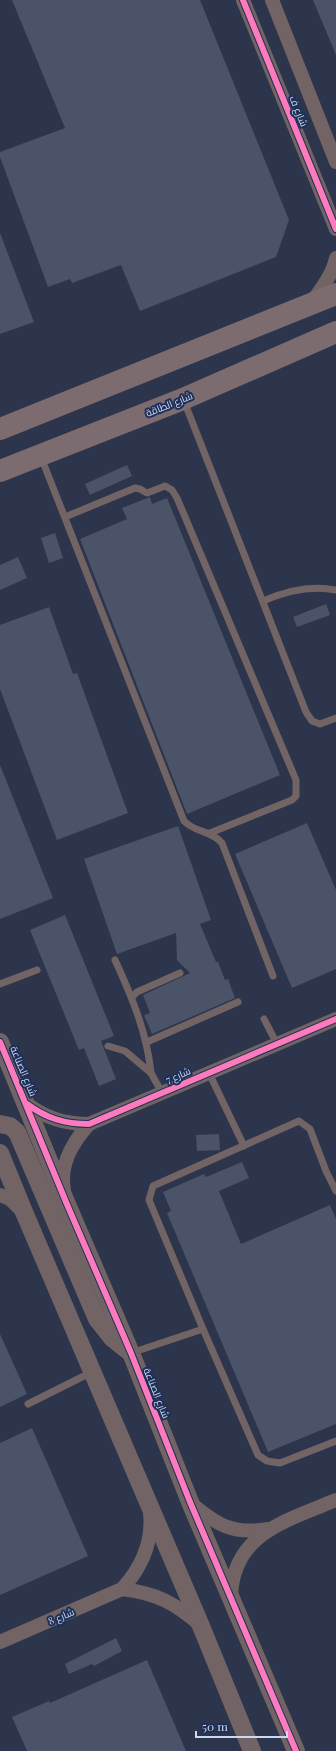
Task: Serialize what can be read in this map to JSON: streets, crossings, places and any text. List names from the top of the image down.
{
  "streets": {
    "main road": ["شارع الطاقة"],
    "street": [
      "شارع ف",
      "شارع الصناعة",
      "شارع 7",
      "شارع 8"
    ]
  },
  "crossings": [
    ["شارع الصناعة", "شارع 7"]
  ],
  "scale_bar": "50 m"
}
